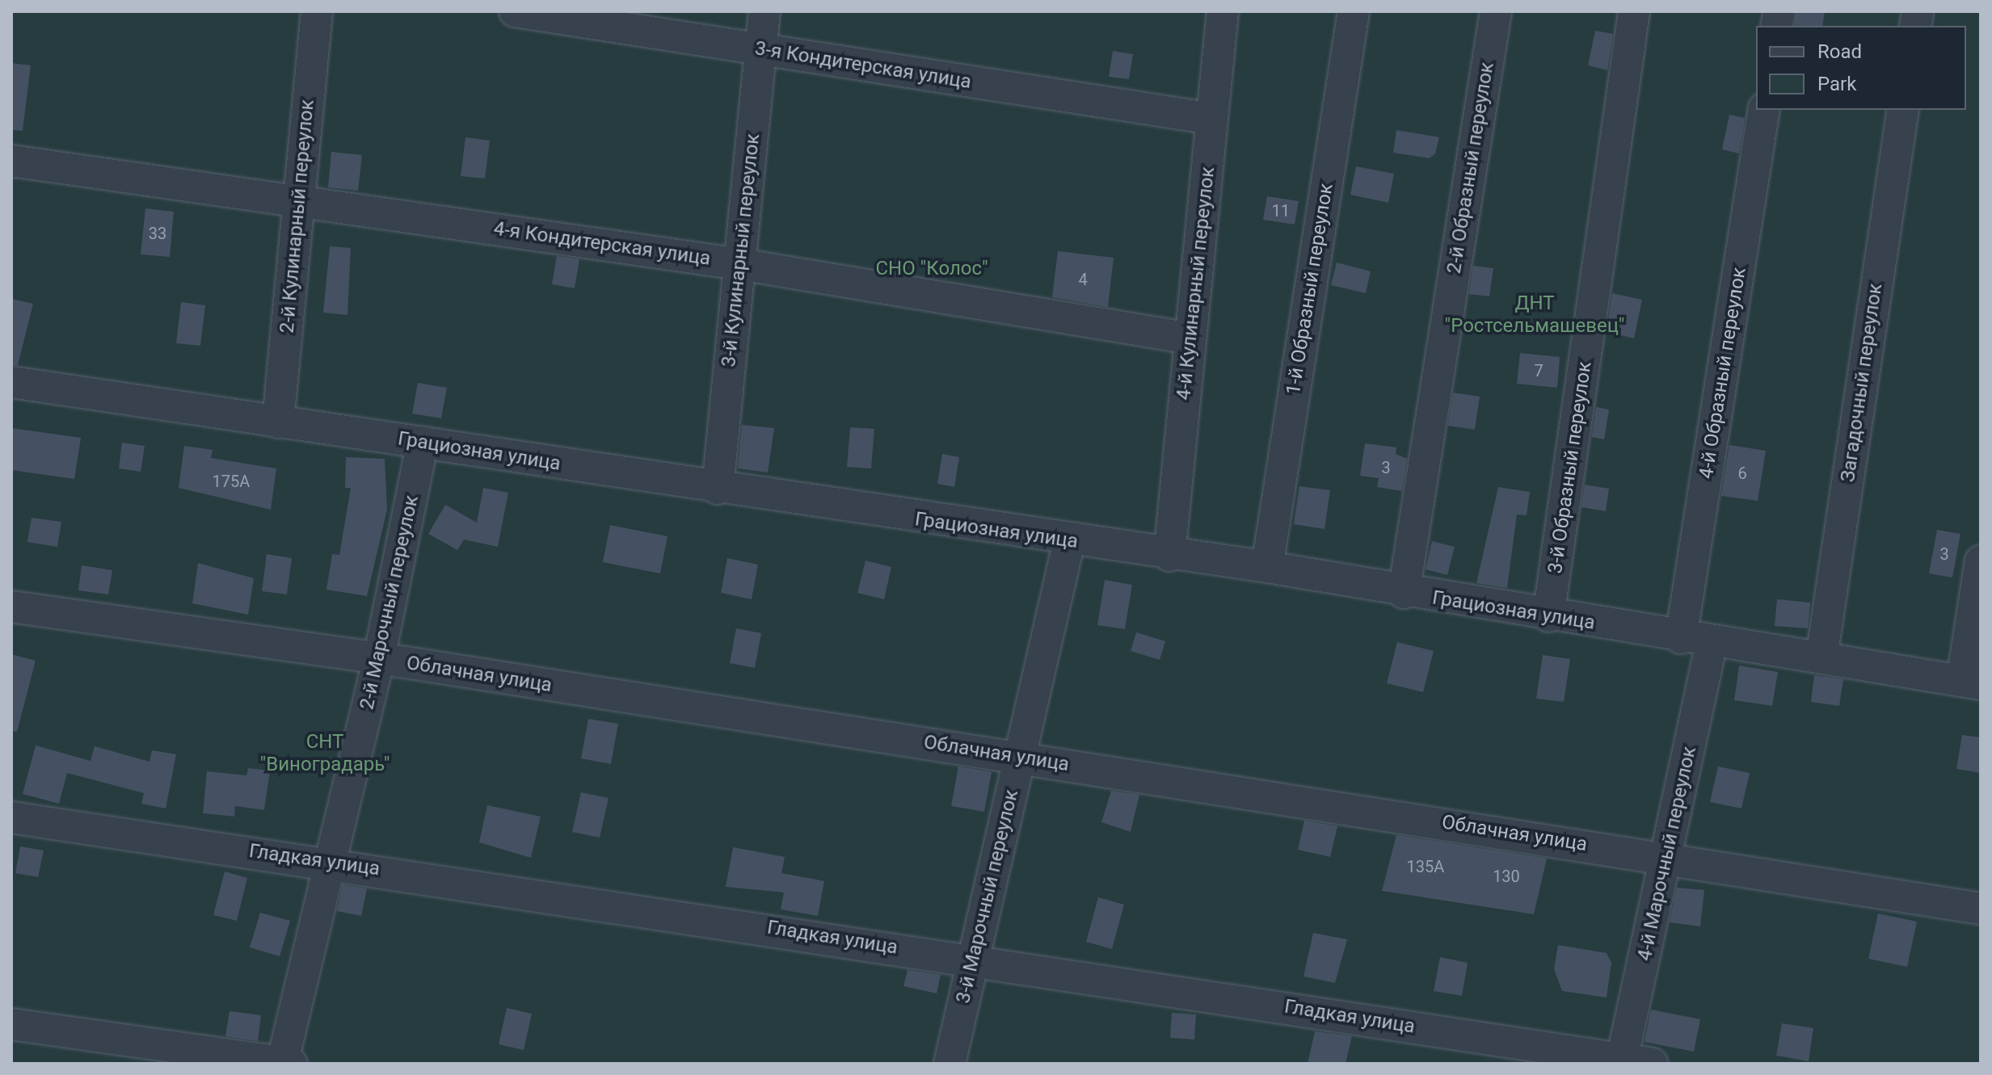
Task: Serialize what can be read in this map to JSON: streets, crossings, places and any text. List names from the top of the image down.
{
  "streets": {
    "street": [
      "3-я Кондитерская улица",
      "2-й Образный переулок",
      "2-й Кулинарный переулок",
      "4-я Кондитерская улица",
      "3-й Кулинарный переулок",
      "4-й Кулинарный переулок",
      "1-й Образный переулок",
      "4-й Образный переулок",
      "Загадочный переулок",
      "Грациозная улица",
      "3-й Образный переулок",
      "2-й Марочный переулок",
      "Облачная улица",
      "4-й Марочный переулок",
      "Гладкая улица",
      "3-й Марочный переулок"
    ]
  },
  "crossings": [
    ["3-я Кондитерская улица", "3-й Кулинарный переулок"],
    ["3-я Кондитерская улица", "4-й Кулинарный переулок"],
    ["2-й Образный переулок", "Грациозная улица"],
    ["2-й Кулинарный переулок", "4-я Кондитерская улица"],
    ["2-й Кулинарный переулок", "Грациозная улица"],
    ["4-я Кондитерская улица", "3-й Кулинарный переулок"],
    ["4-я Кондитерская улица", "4-й Кулинарный переулок"],
    ["3-й Кулинарный переулок", "Грациозная улица"],
    ["4-й Кулинарный переулок", "Грациозная улица"],
    ["1-й Образный переулок", "Грациозная улица"],
    ["4-й Образный переулок", "Грациозная улица"],
    ["Загадочный переулок", "Грациозная улица"],
    ["Грациозная улица", "3-й Образный переулок"],
    ["Грациозная улица", "2-й Марочный переулок"],
    ["Грациозная улица", "4-й Марочный переулок"],
    ["Грациозная улица", "3-й Марочный переулок"],
    ["2-й Марочный переулок", "Облачная улица"],
    ["2-й Марочный переулок", "Гладкая улица"],
    ["Облачная улица", "4-й Марочный переулок"],
    ["Облачная улица", "3-й Марочный переулок"],
    ["4-й Марочный переулок", "Гладкая улица"],
    ["Гладкая улица", "3-й Марочный переулок"]
  ],
  "parks": ["СНО \"Колос\"", "ДНТ \"Ростсельмашевец\"", "СНТ \"Виноградарь\""],
  "house_numbers": [
    "11",
    "33",
    "4",
    "7",
    "3",
    "6",
    "175А",
    "3",
    "135А",
    "130"
  ],
  "legend": ["Road", "Park"]
}
